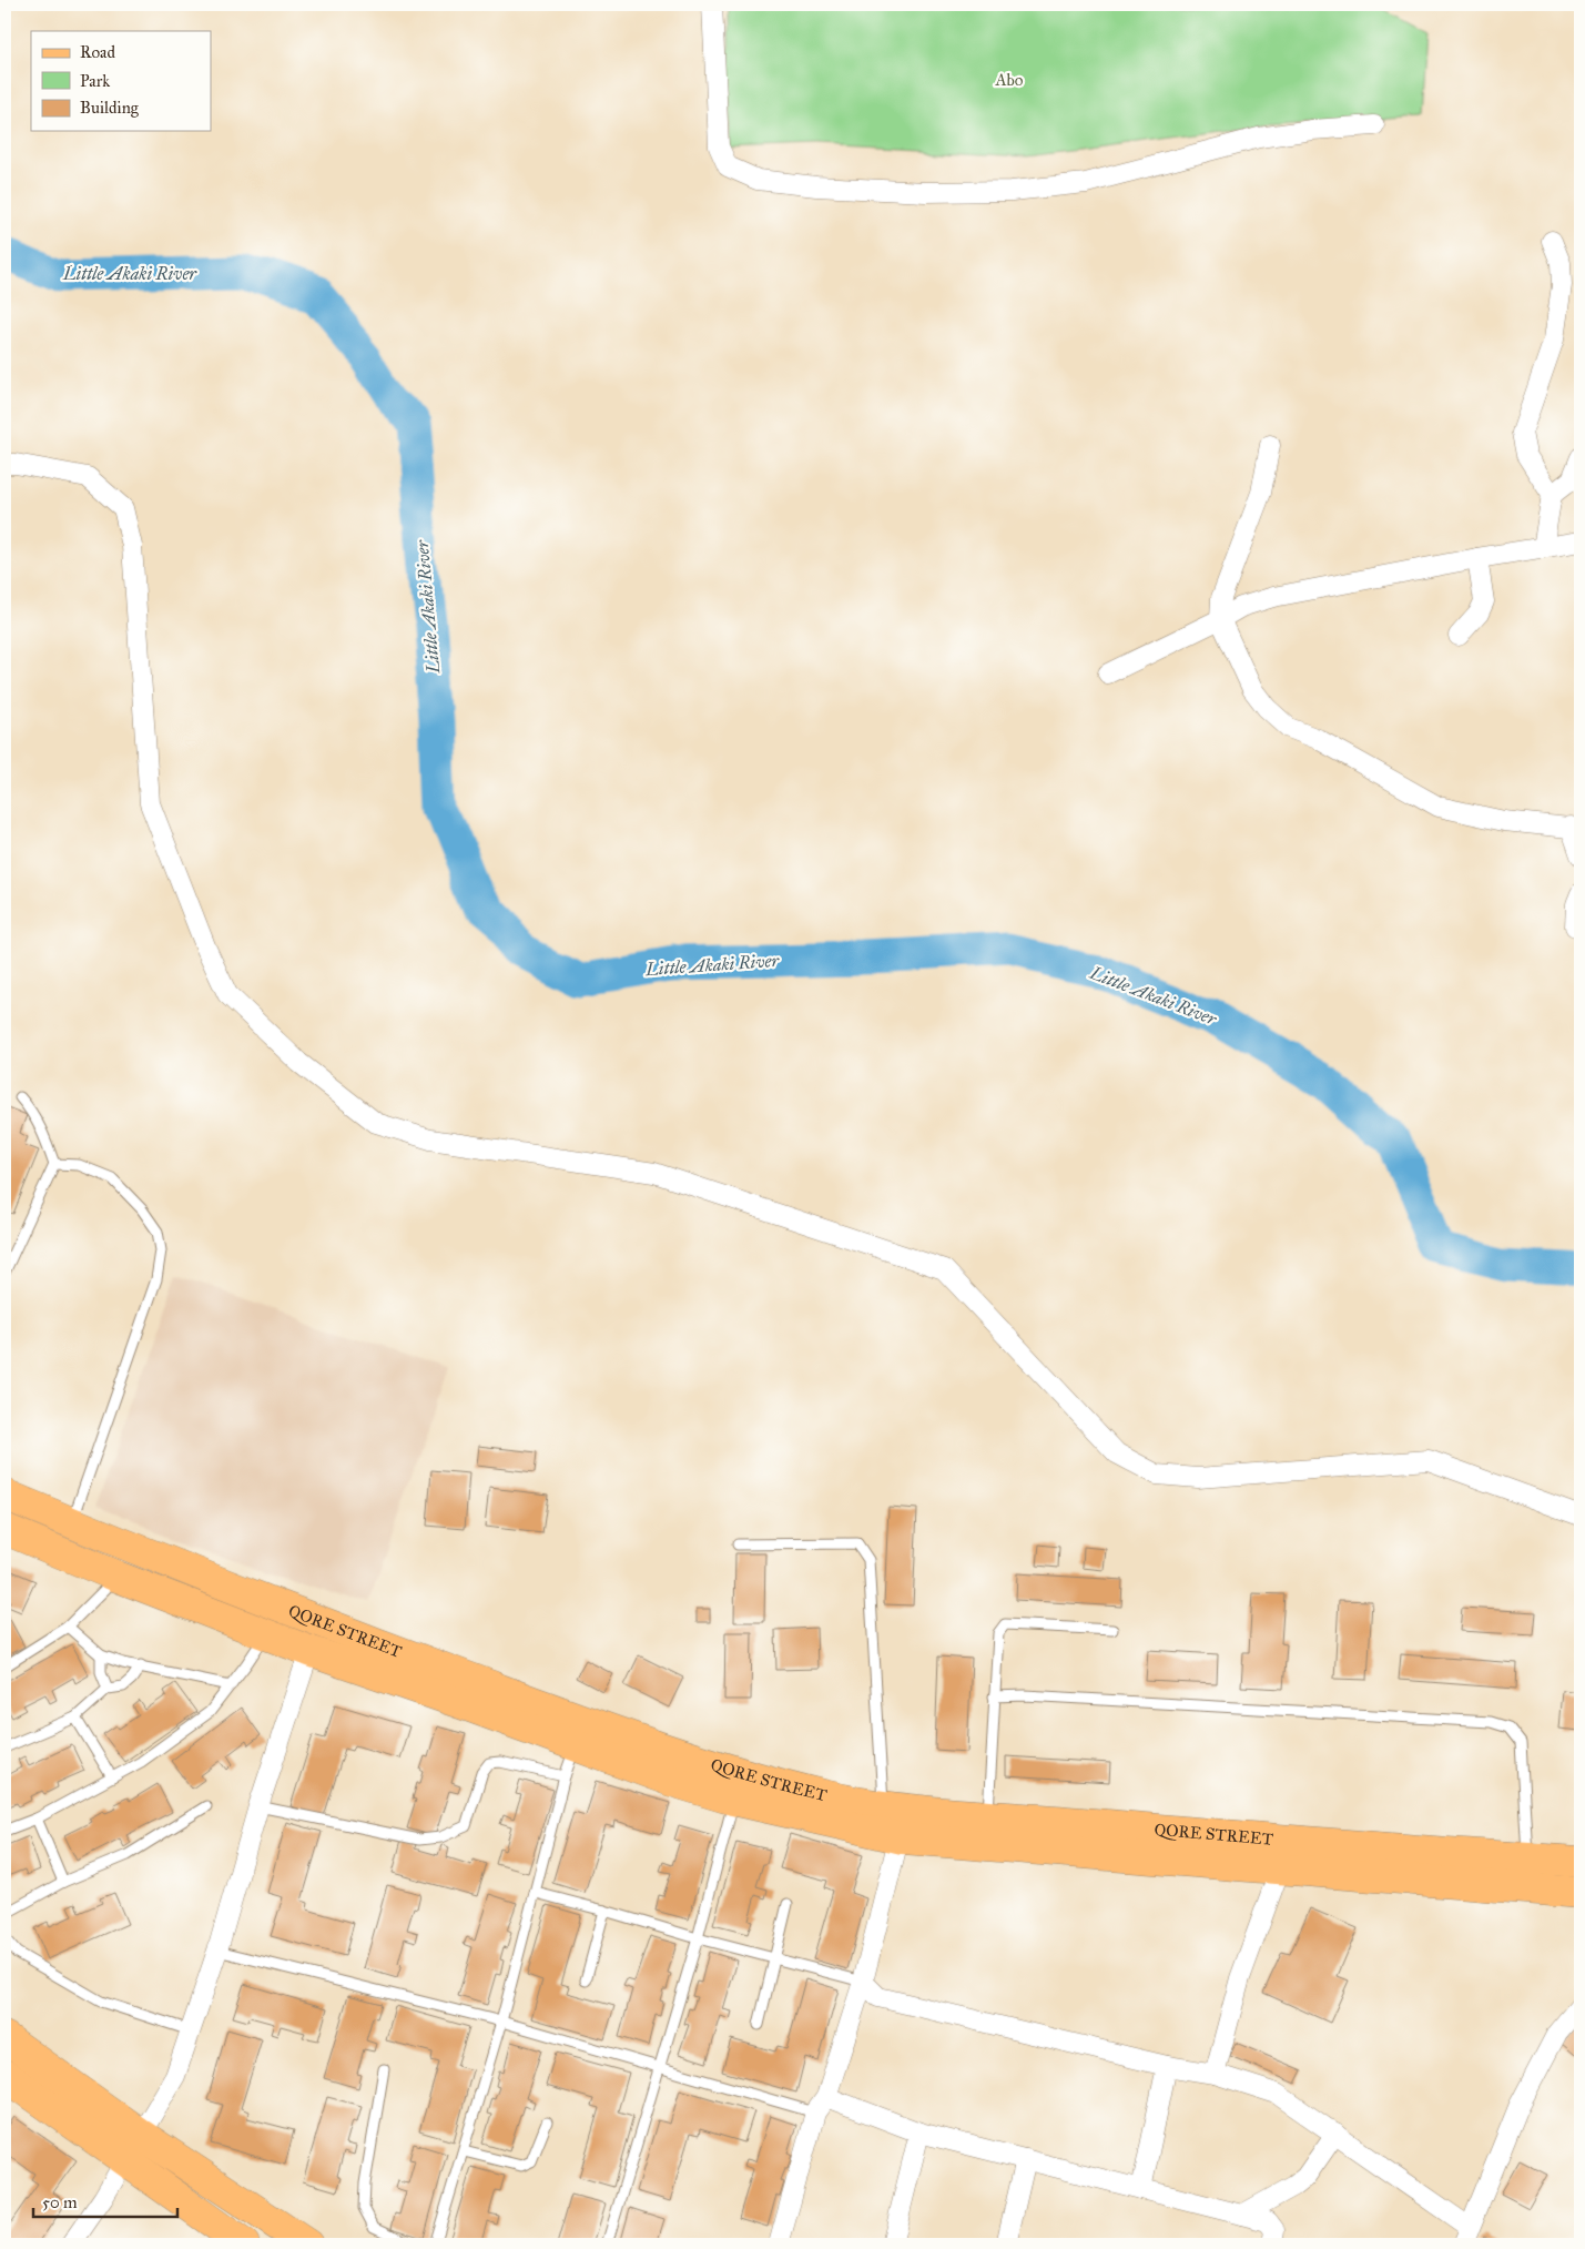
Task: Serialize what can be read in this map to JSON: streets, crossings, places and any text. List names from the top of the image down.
{
  "streets": {
    "main road": ["QORE STREET"]
  },
  "water": ["Little Akaki River"],
  "parks": ["Abo"],
  "legend": ["Road", "Park", "Building"],
  "scale_bar": "50 m"
}
